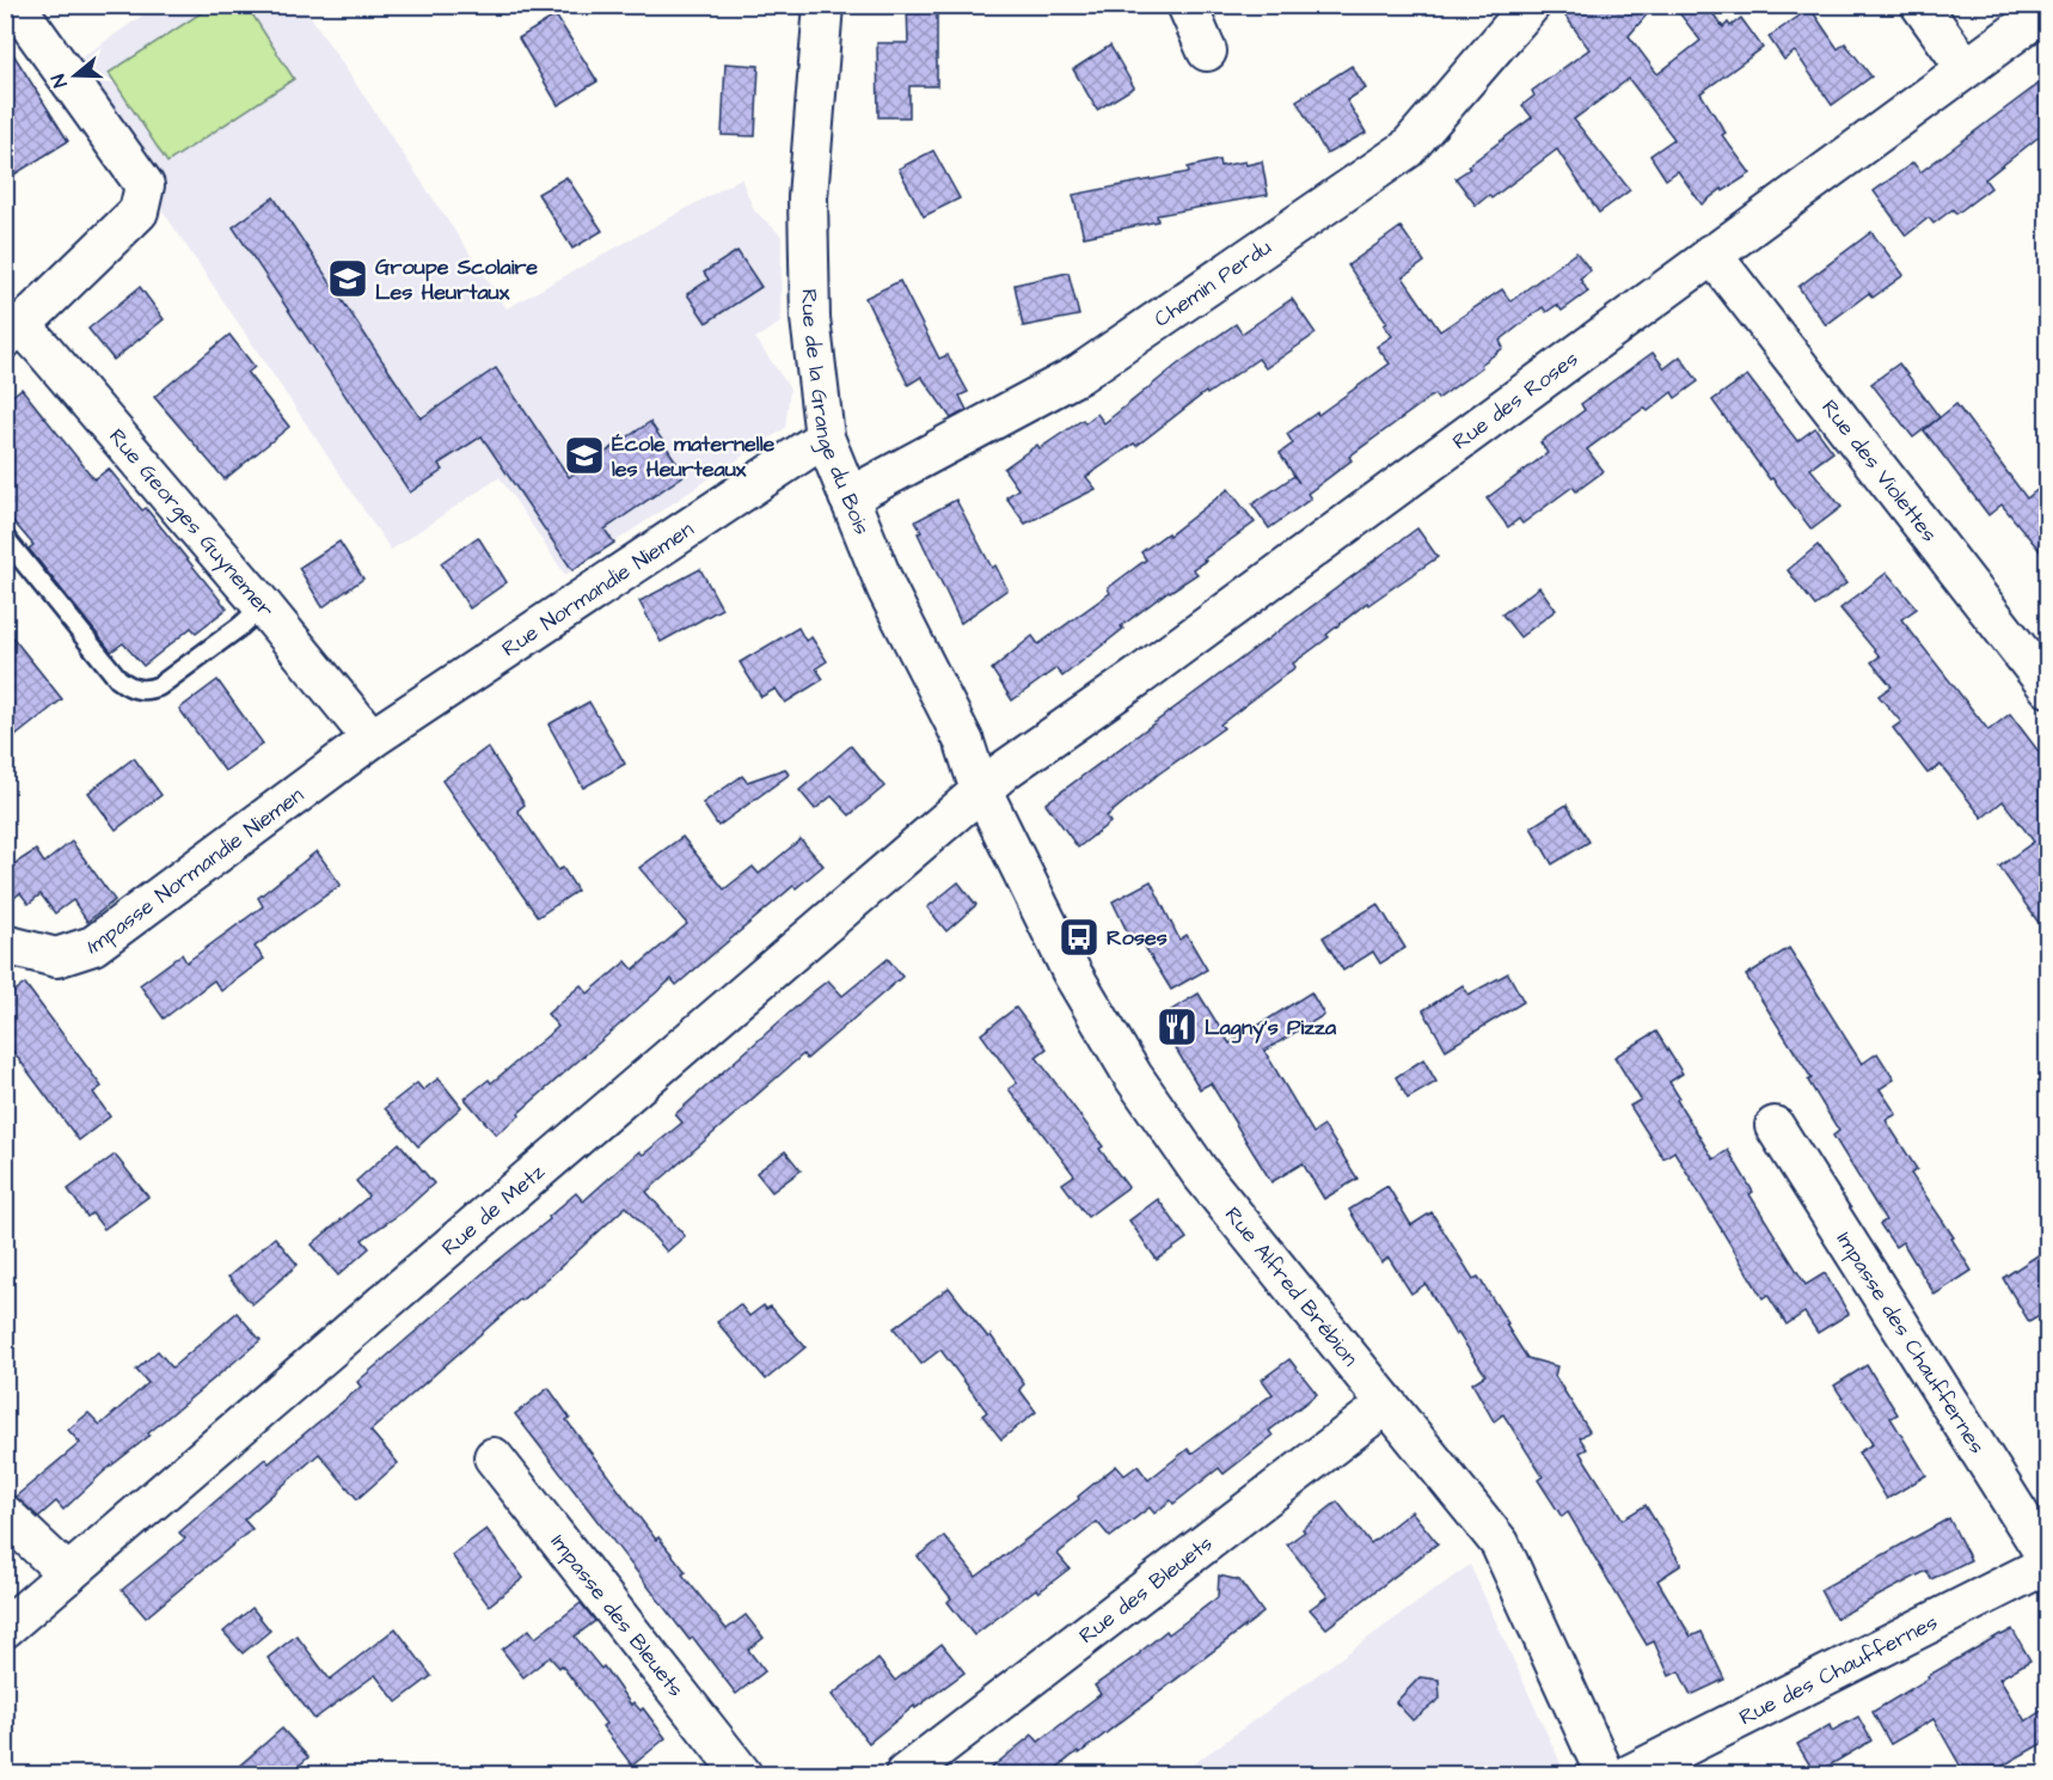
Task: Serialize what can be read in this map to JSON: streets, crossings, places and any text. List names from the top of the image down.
{
  "streets": {
    "street": [
      "Chemin Perdu",
      "Rue des Roses",
      "Rue de la Grange du Bois",
      "Rue des Violettes",
      "Rue Georges Guynemer",
      "Rue Normandie Niemen",
      "Impasse Normandie Niemen",
      "Rue de Metz",
      "Rue Alfred Brébion",
      "Impasse des Chauffernes",
      "Rue des Bleuets",
      "Impasse des Bleuets",
      "Rue des Chauffernes"
    ]
  },
  "crossings": [
    ["Chemin Perdu", "Rue de la Grange du Bois"],
    ["Rue des Roses", "Rue de la Grange du Bois"],
    ["Rue des Roses", "Rue des Violettes"],
    ["Rue des Roses", "Rue de Metz"],
    ["Rue des Roses", "Rue Alfred Brébion"],
    ["Rue de la Grange du Bois", "Rue Normandie Niemen"],
    ["Rue de la Grange du Bois", "Rue de Metz"],
    ["Rue de la Grange du Bois", "Rue Alfred Brébion"],
    ["Rue Georges Guynemer", "Rue Normandie Niemen"],
    ["Rue Georges Guynemer", "Impasse Normandie Niemen"],
    ["Rue Normandie Niemen", "Impasse Normandie Niemen"],
    ["Rue de Metz", "Rue Alfred Brébion"],
    ["Rue Alfred Brébion", "Rue des Bleuets"],
    ["Impasse des Chauffernes", "Rue des Chauffernes"]
  ],
  "places": {
    "school or university": ["Groupe Scolaire Les Heurtaux", "École maternelle les Heurteaux"],
    "bus stop": ["Roses"],
    "restaurant": ["Lagny's Pizza"]
  },
  "north": "left"
}
